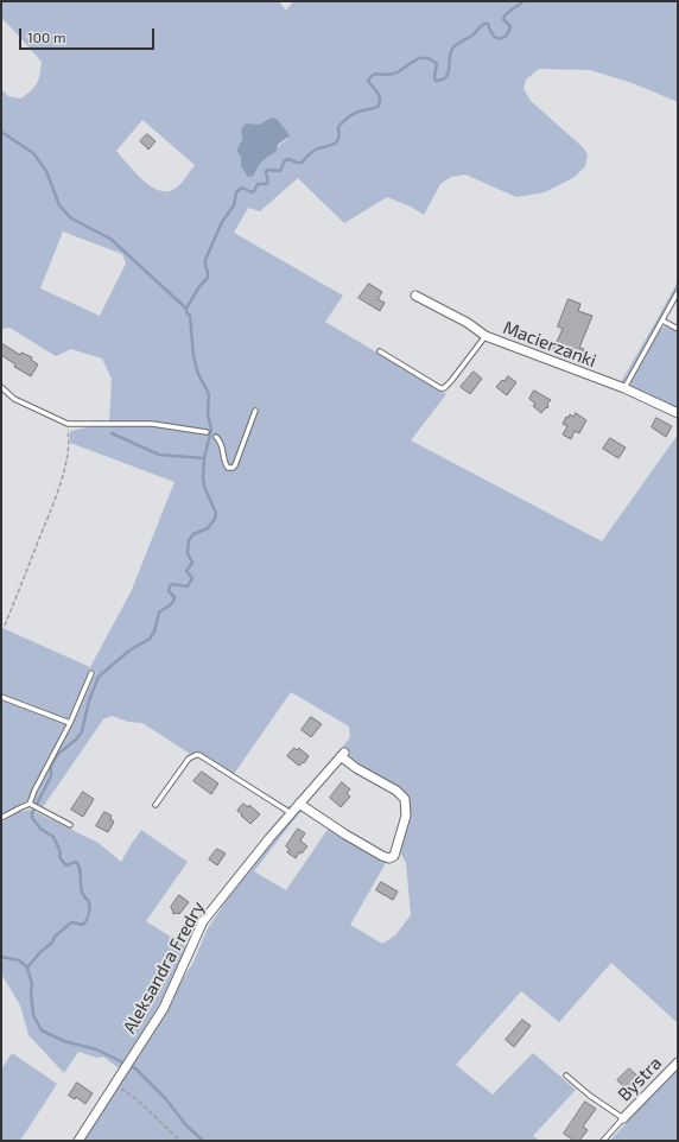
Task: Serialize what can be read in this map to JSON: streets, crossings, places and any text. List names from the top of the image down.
{
  "streets": {
    "street": ["Macierzanki", "Aleksandra Fredry", "Bystra"]
  },
  "scale_bar": "100 m"
}
